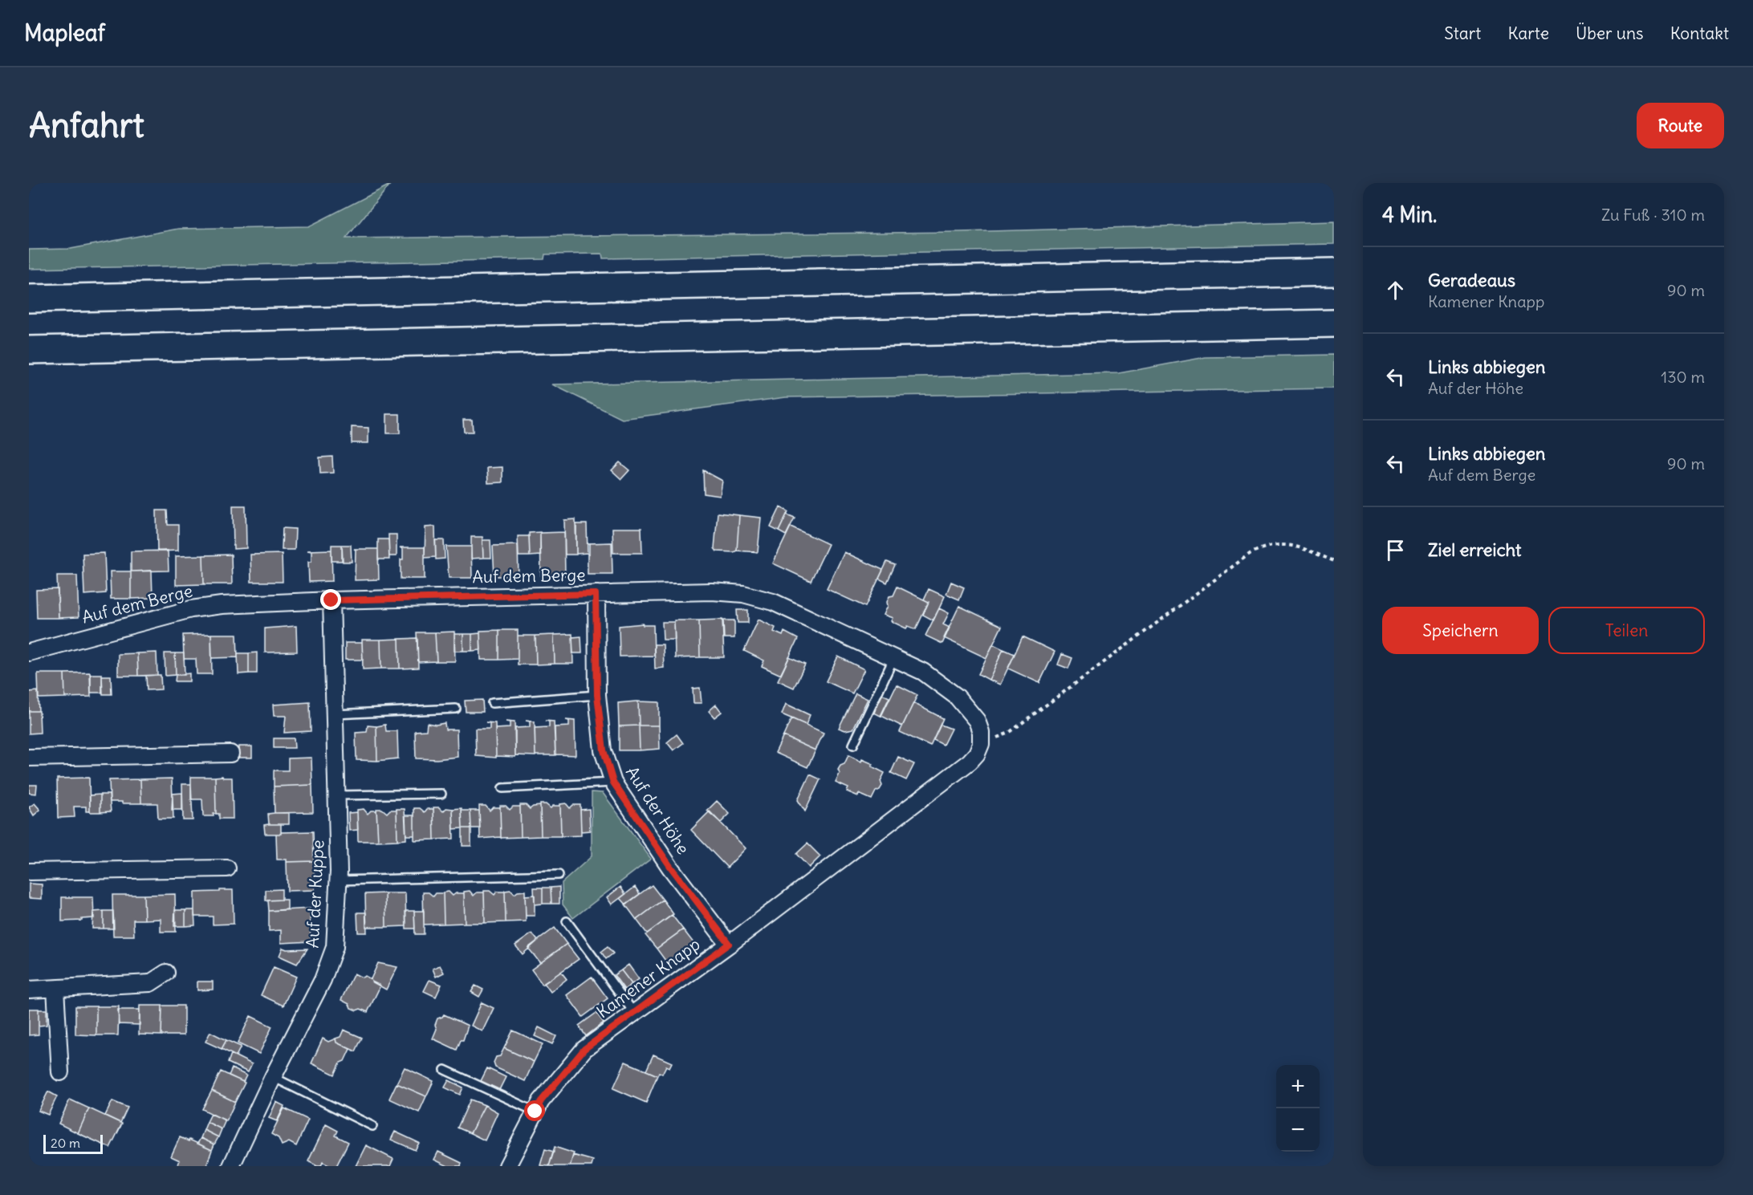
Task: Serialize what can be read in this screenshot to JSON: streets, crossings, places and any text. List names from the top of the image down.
{
  "streets": {
    "street": [
      "Auf dem Berge",
      "Auf der Höhe",
      "Auf der Kuppe",
      "Kamener Knapp"
    ]
  },
  "crossings": [
    ["Auf dem Berge", "Auf der Höhe"],
    ["Auf dem Berge", "Auf der Kuppe"],
    ["Auf dem Berge", "Kamener Knapp"],
    ["Auf der Höhe", "Kamener Knapp"]
  ],
  "scale_bar": "20 m",
  "page": {
    "header": "Mapleaf",
    "nav": [
      "Start",
      "Karte",
      "Über uns",
      "Kontakt"
    ],
    "buttons": [
      "Route",
      ["Speichern", "Teilen"]
    ],
    "title": "Anfahrt",
    "heading": ["4 Min.", "Zu Fuß · 310 m"],
    "list": [
      ["Geradeaus", "Kamener Knapp", "90 m"],
      ["Links abbiegen", "Auf der Höhe", "130 m"],
      ["Links abbiegen", "Auf dem Berge", "90 m"],
      "Ziel erreicht"
    ],
    "map_buttons": ["+", "−"],
    "scale": "20 m"
  }
}
